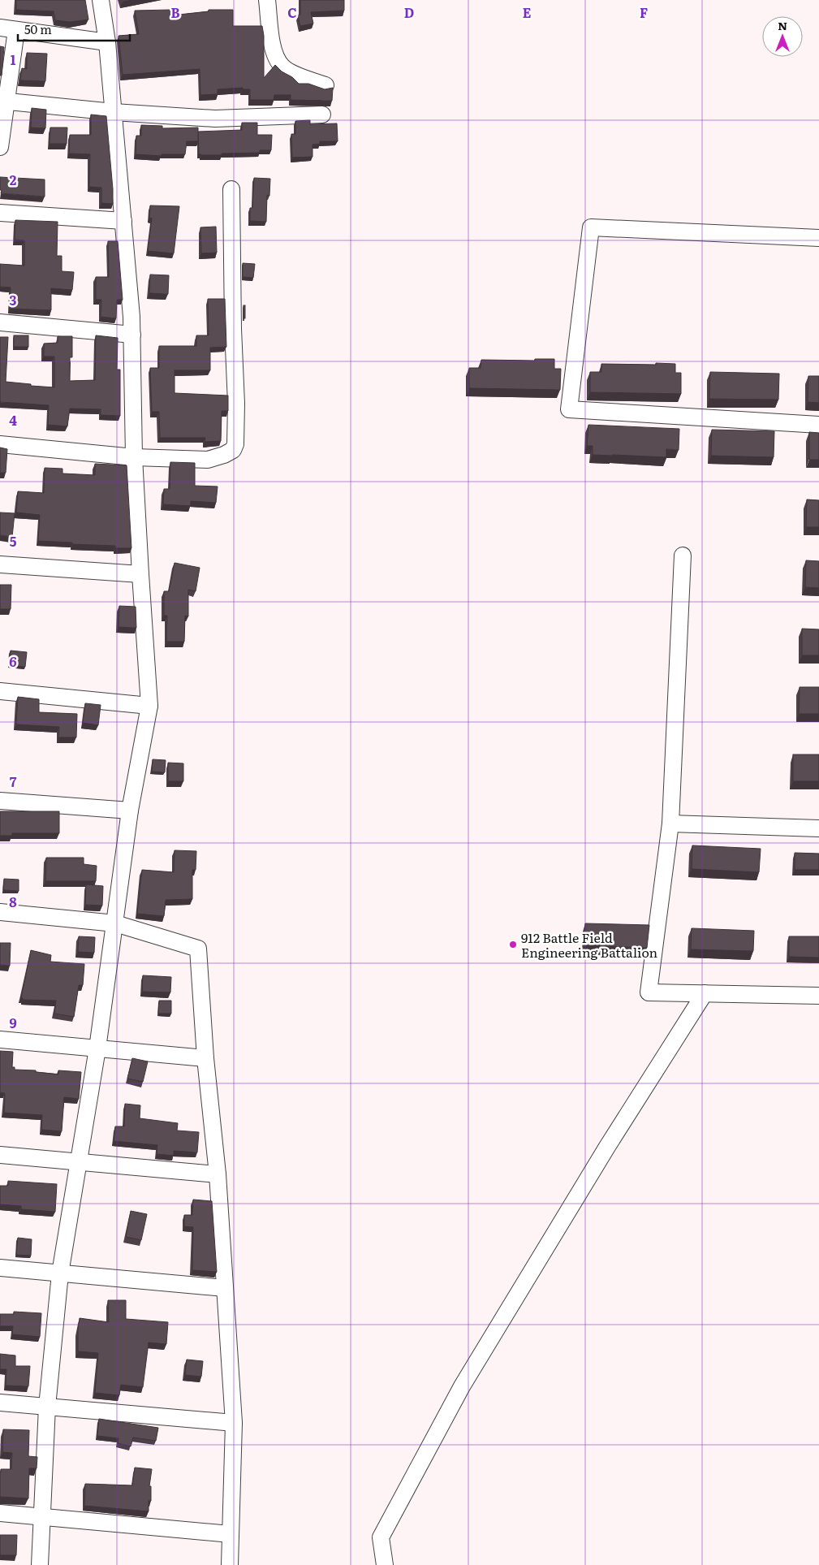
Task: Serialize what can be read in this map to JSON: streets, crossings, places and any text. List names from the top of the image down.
{
  "places": ["912 Battle Field Engineering Battalion"],
  "scale_bar": "50 m",
  "north": "top",
  "grid": {
    "columns": [
      "B",
      "C",
      "D",
      "E",
      "F"
    ],
    "rows": [
      "1",
      "2",
      "3",
      "4",
      "5",
      "6",
      "7",
      "8",
      "9"
    ]
  }
}
